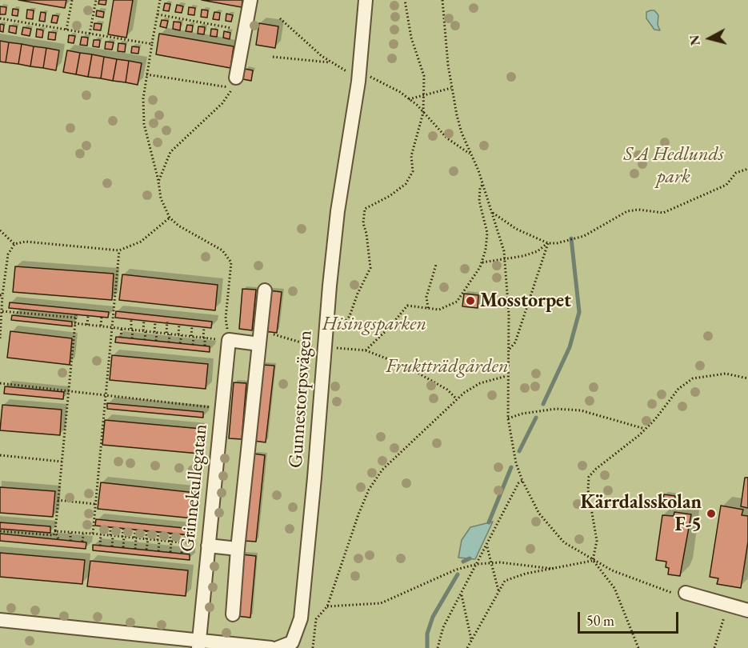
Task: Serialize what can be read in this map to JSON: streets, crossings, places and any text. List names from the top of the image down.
{
  "streets": {
    "street": ["Gunnestorpsvägen", "Grinnekullegatan"]
  },
  "parks": ["S A Hedlunds park", "Hisingsparken", "Fruktträdgården"],
  "places": ["Mosstorpet", "Kärrdalsskolan F-5"],
  "scale_bar": "50 m",
  "north": "left"
}
